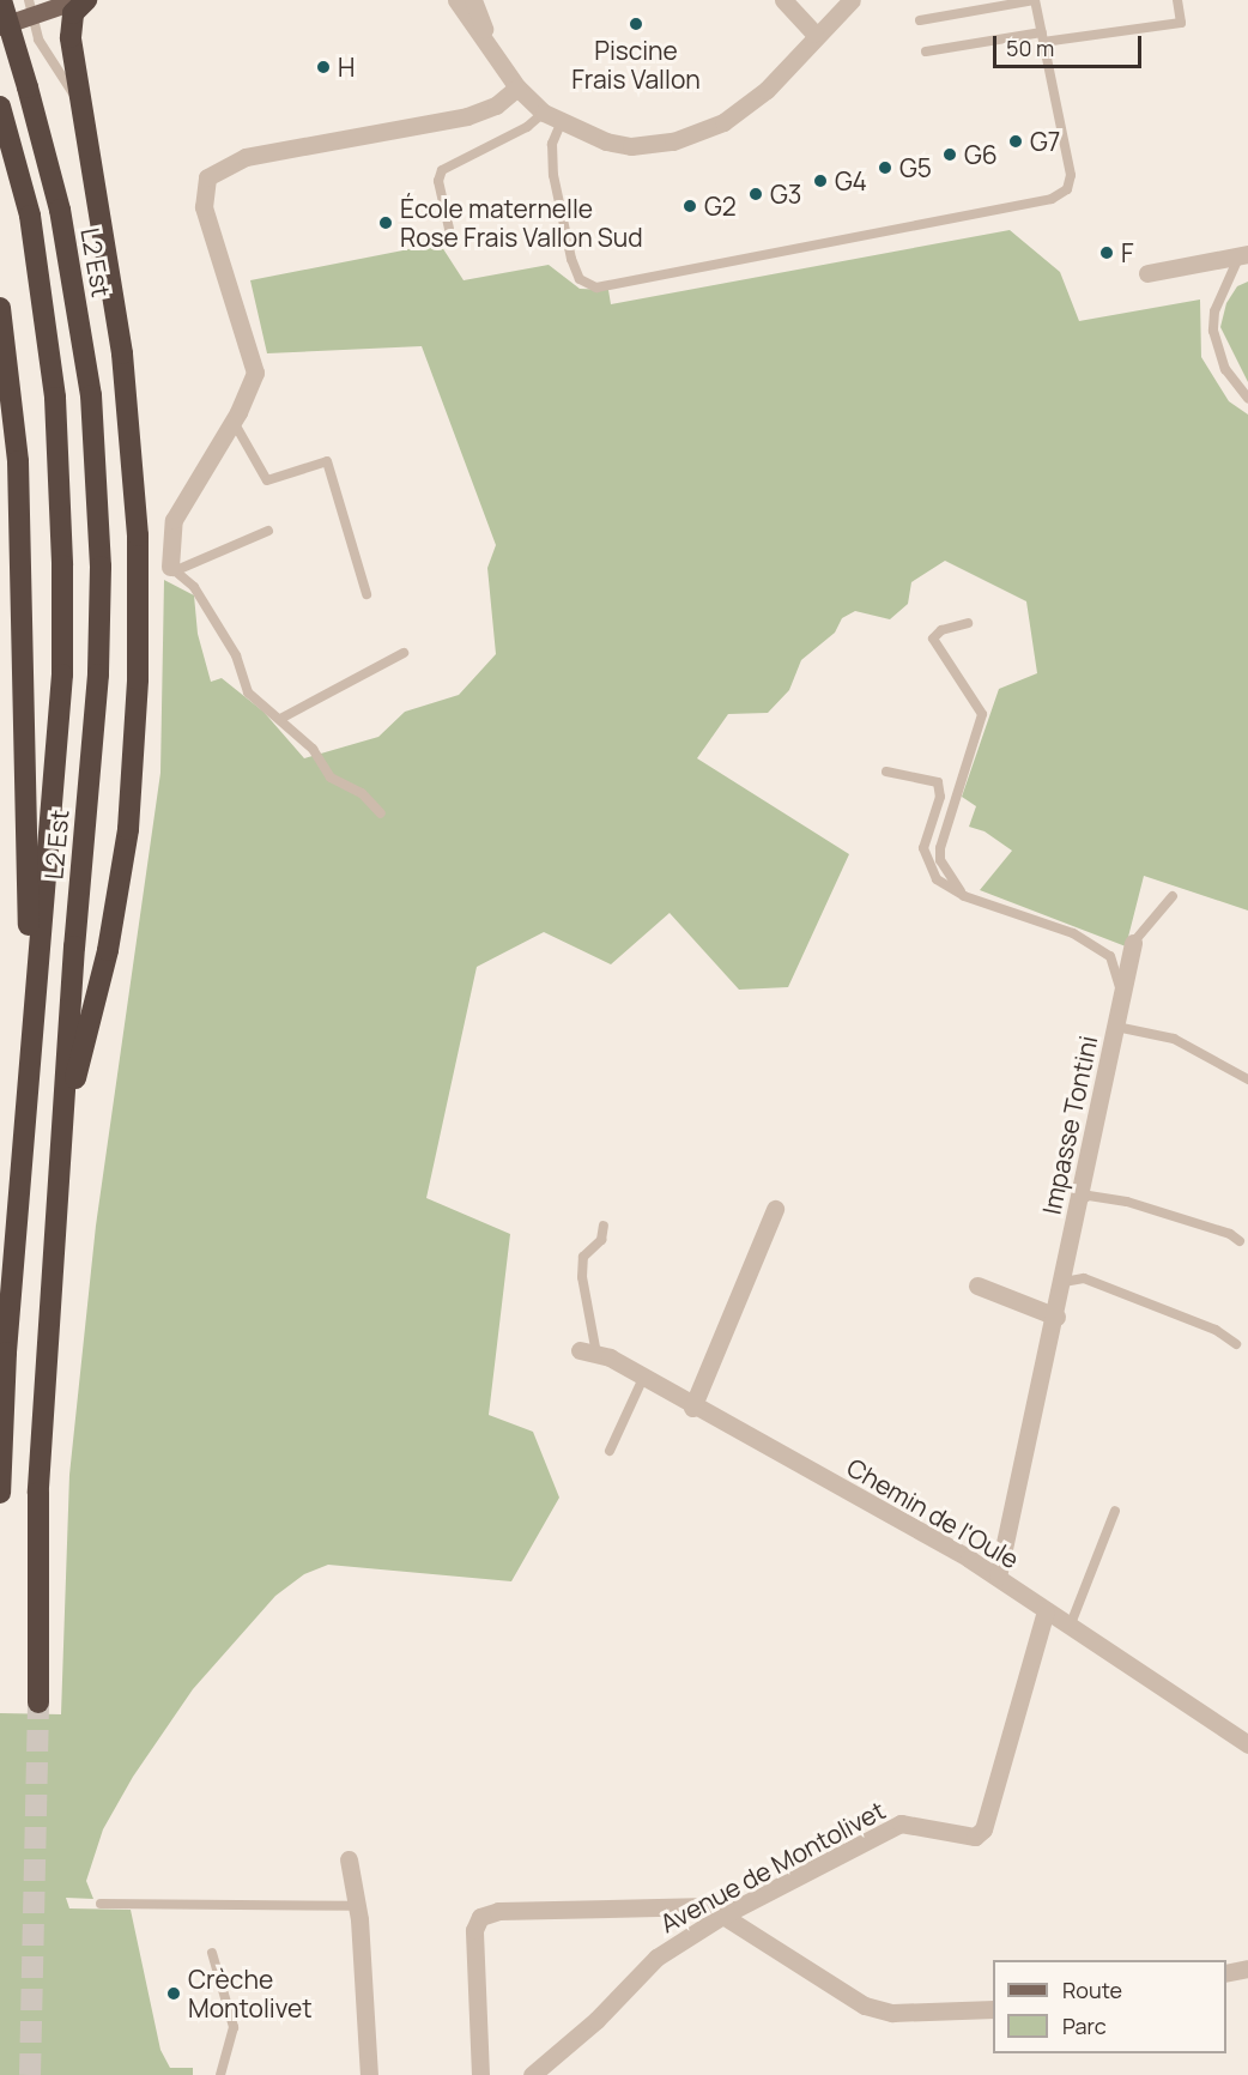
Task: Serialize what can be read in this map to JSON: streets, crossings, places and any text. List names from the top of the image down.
{
  "streets": {
    "highway": ["L2 Est"],
    "street": ["Impasse Tontini", "Chemin de l'Oule", "Avenue de Montolivet"]
  },
  "crossings": [
    ["Impasse Tontini", "Chemin de l'Oule"],
    ["Chemin de l'Oule", "Avenue de Montolivet"]
  ],
  "places": [
    "Piscine Frais Vallon",
    "H",
    "G7",
    "G6",
    "G5",
    "G4",
    "G3",
    "G2",
    "École maternelle Rose Frais Vallon Sud",
    "F",
    "Crèche Montolivet"
  ],
  "legend": ["Route", "Parc"],
  "scale_bar": "50 m"
}
